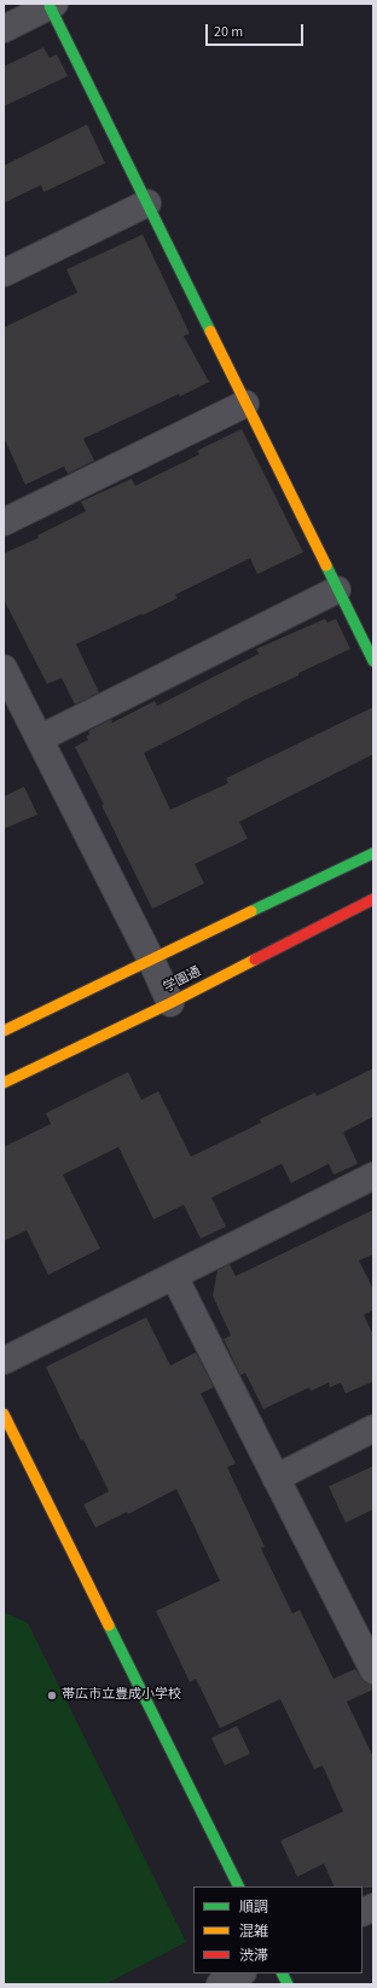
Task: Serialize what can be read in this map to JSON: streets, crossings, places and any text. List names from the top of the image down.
{
  "streets": {
    "street": ["学園通"]
  },
  "places": ["帯広市立豊成小学校"],
  "legend": ["順調", "混雑", "渋滞"],
  "scale_bar": "20 m"
}
